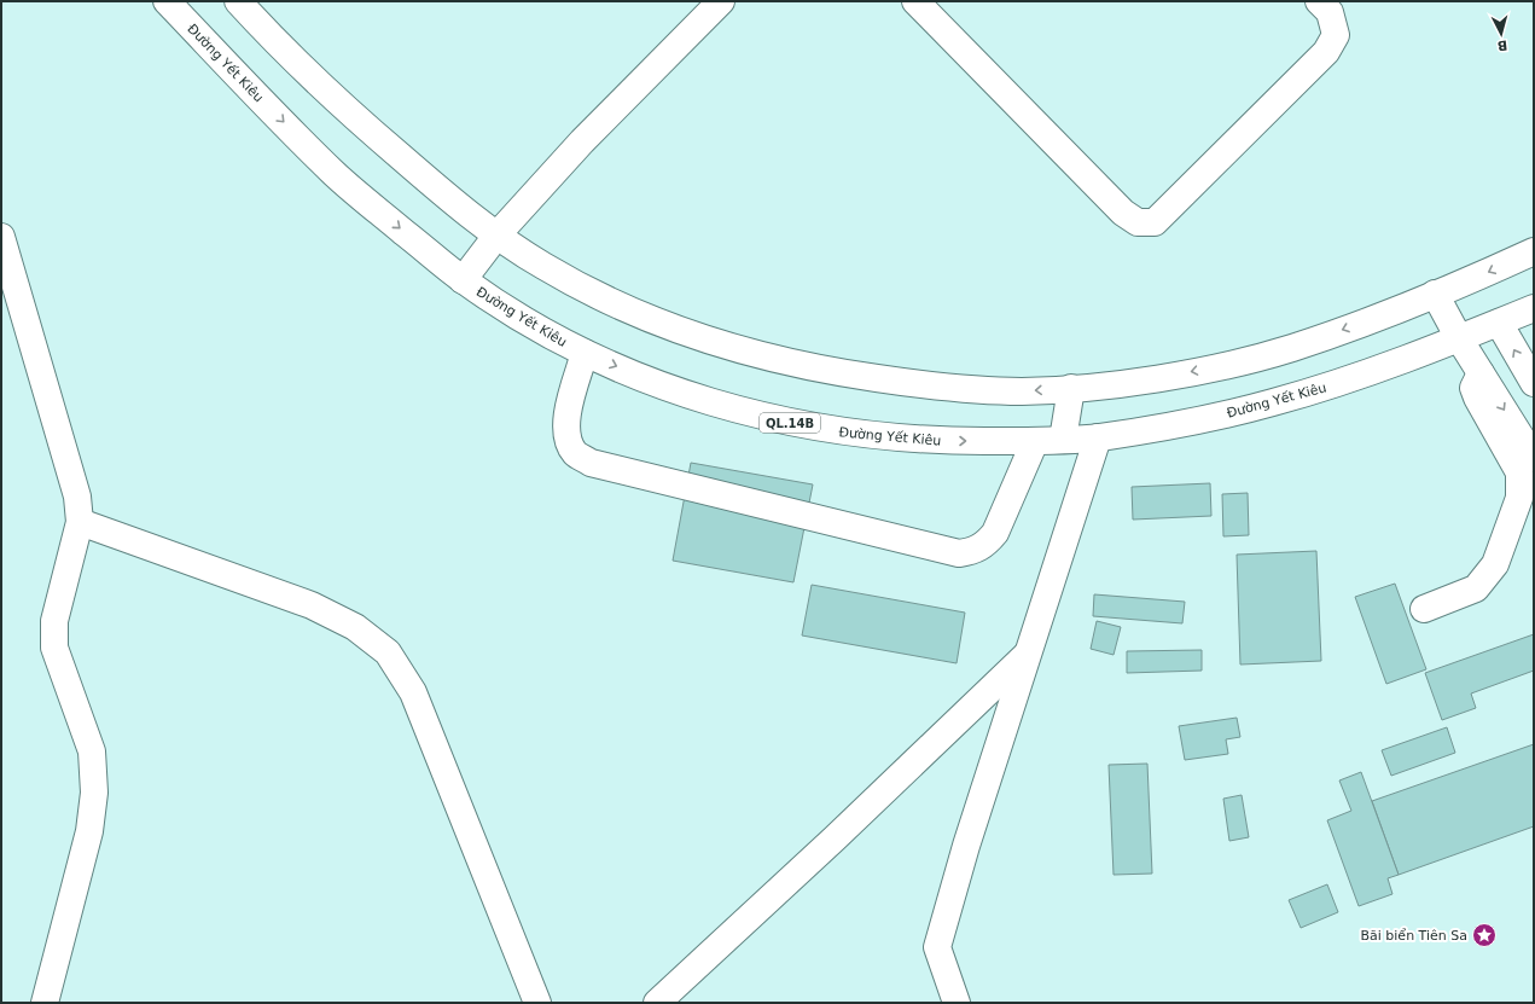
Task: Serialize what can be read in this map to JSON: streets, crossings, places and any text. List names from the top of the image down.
{
  "streets": {
    "main road": ["Đường Yết Kiêu", "QL.14B"]
  },
  "places": {
    "place": ["Bãi biển Tiên Sa"]
  },
  "north": "bottom"
}
